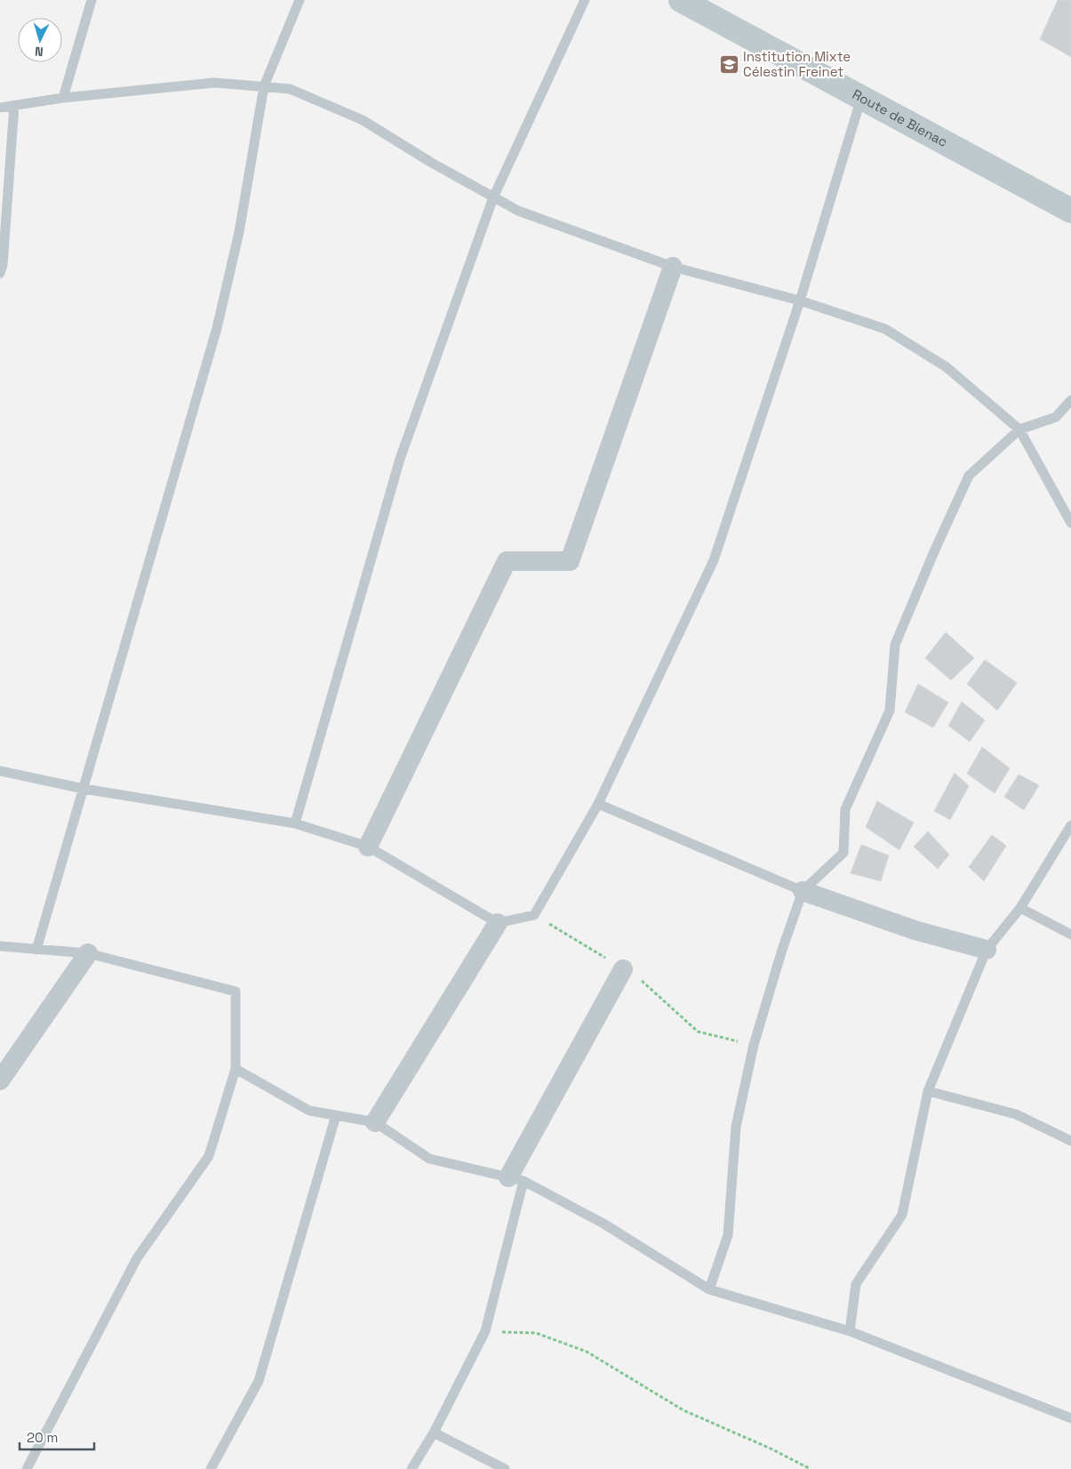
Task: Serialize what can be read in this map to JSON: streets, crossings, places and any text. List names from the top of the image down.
{
  "streets": {
    "main road": ["Route de Bienac"]
  },
  "places": {
    "school or university": ["Institution Mixte Célestin Freinet"]
  },
  "scale_bar": "20 m",
  "north": "bottom"
}
